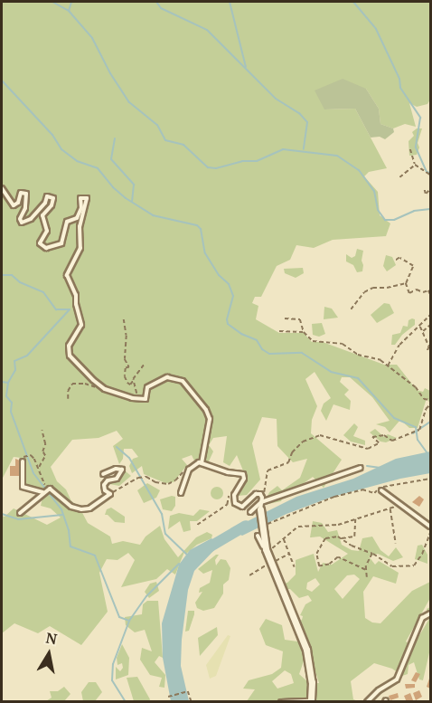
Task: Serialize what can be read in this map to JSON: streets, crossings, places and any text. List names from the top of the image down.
{
  "north": "top"
}
